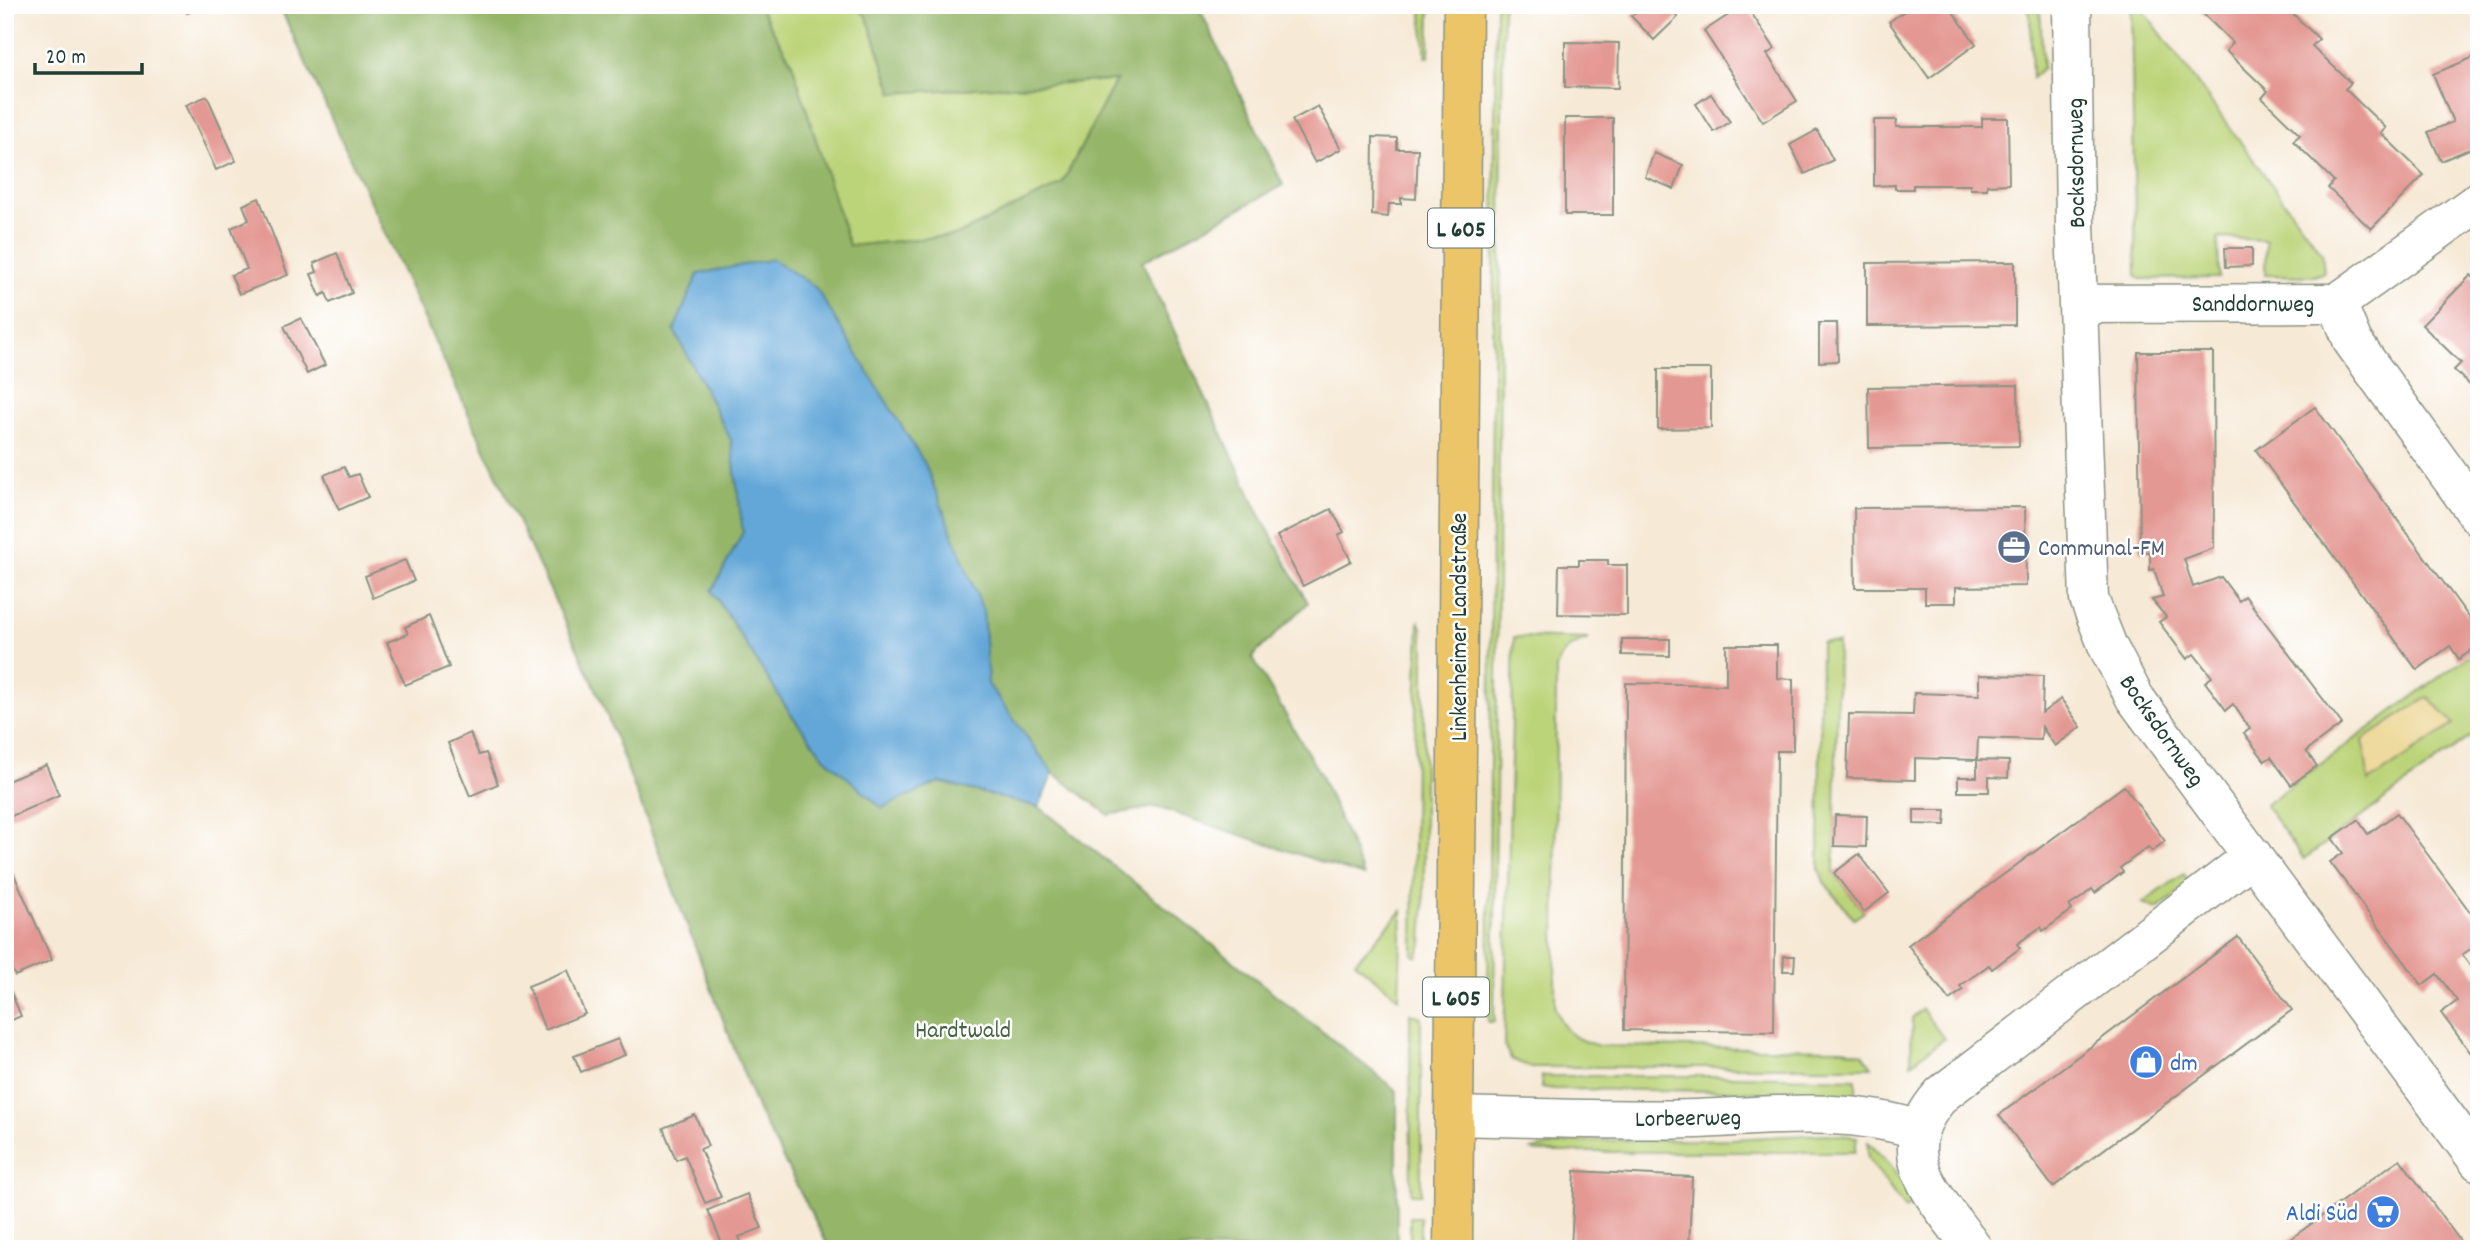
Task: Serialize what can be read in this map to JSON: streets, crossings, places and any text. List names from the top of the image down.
{
  "streets": {
    "main road": ["L 605", "Linkenheimer Landstraße"],
    "street": ["Bocksdornweg", "Sanddornweg", "Lorbeerweg"]
  },
  "crossings": [
    ["Bocksdornweg", "Sanddornweg"],
    ["Linkenheimer Landstraße", "Lorbeerweg"]
  ],
  "parks": ["Hardtwald"],
  "places": {
    "office": ["Communal-FM"],
    "shop": ["dm"],
    "supermarket": ["Aldi Süd"]
  },
  "scale_bar": "20 m"
}
